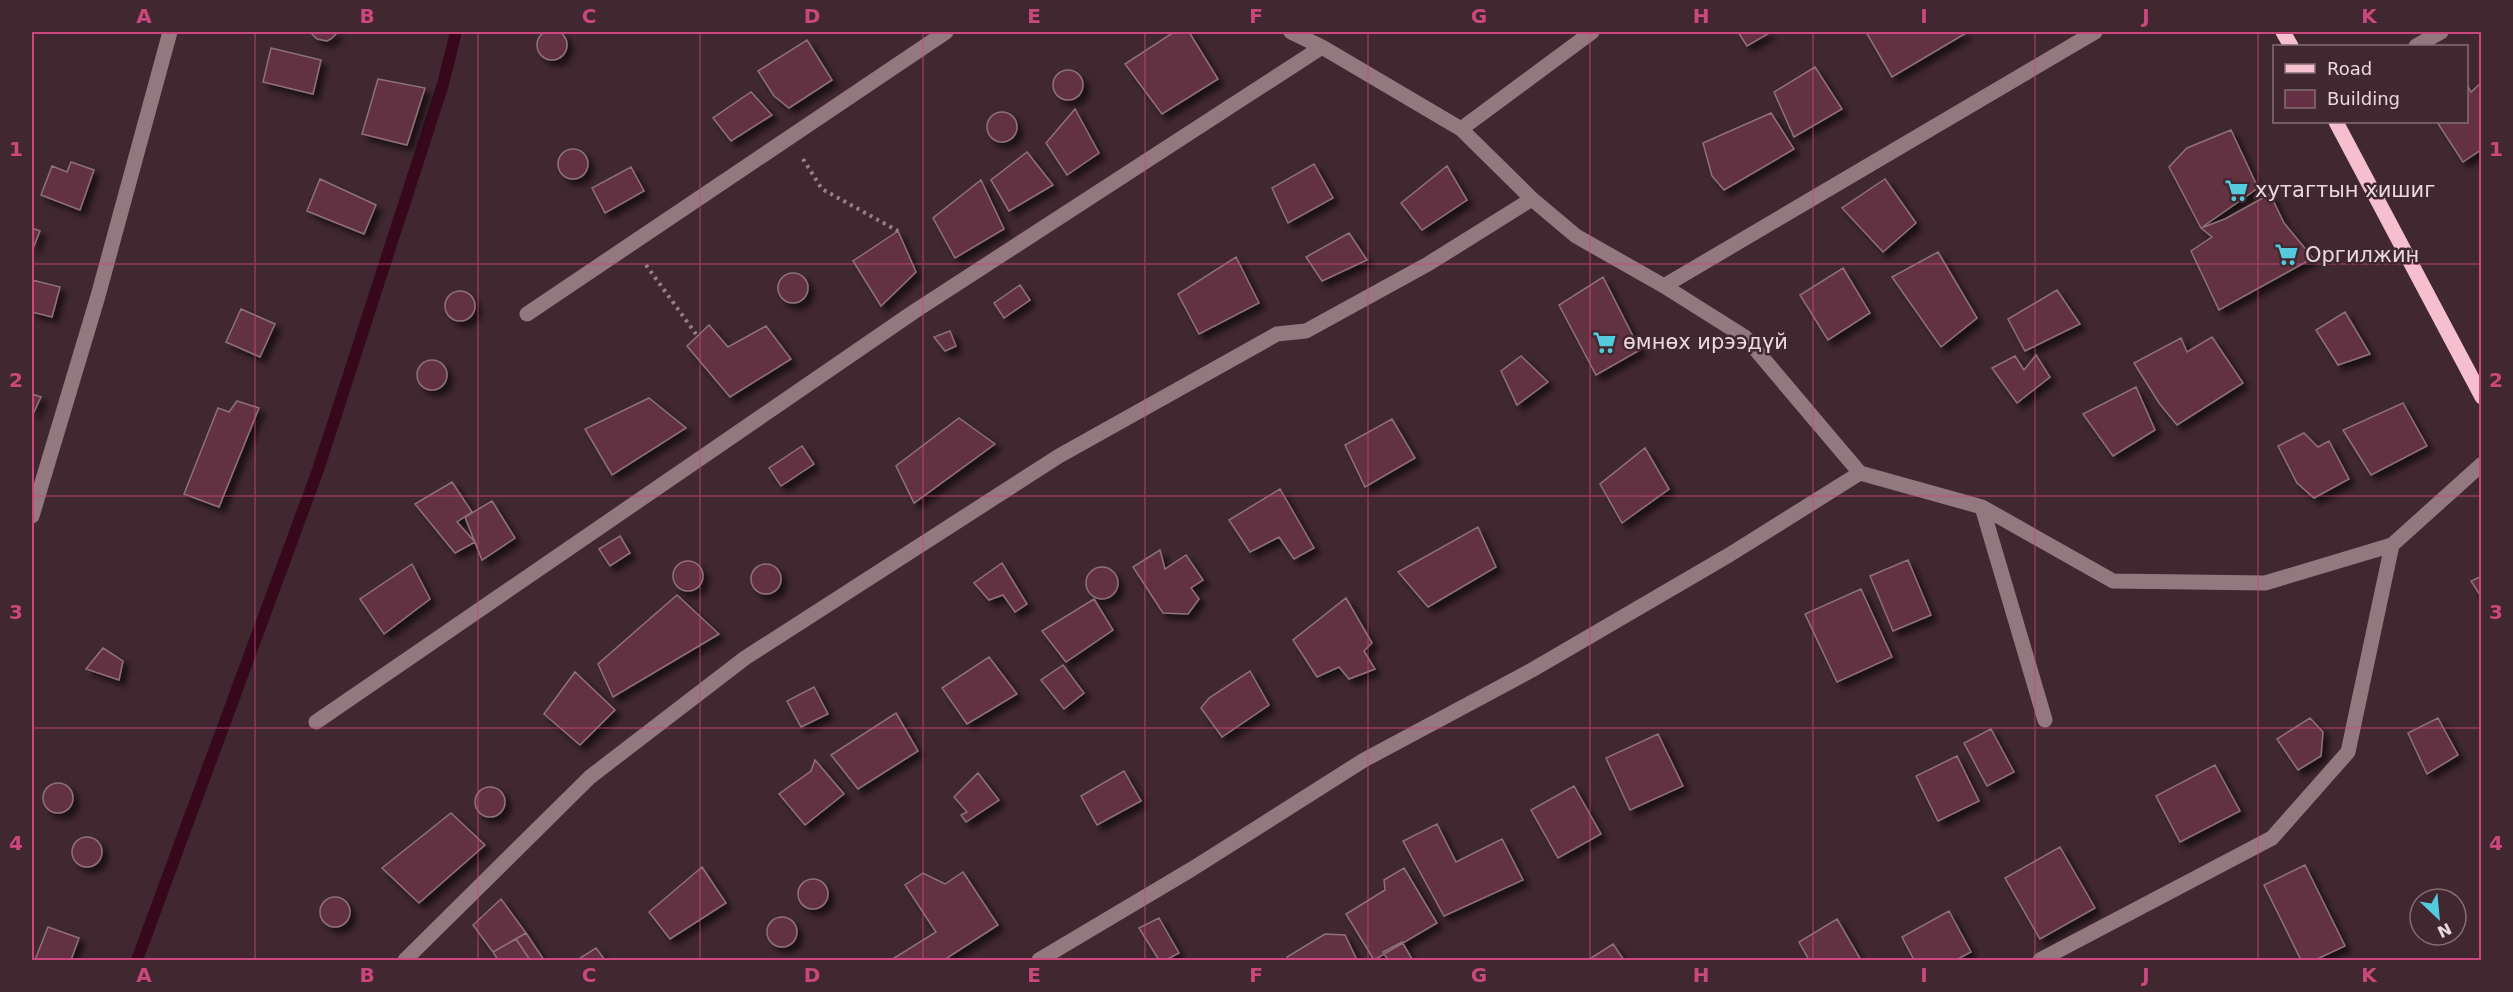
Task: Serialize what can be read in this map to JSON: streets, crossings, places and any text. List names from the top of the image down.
{
  "places": {
    "supermarket": ["хутагтын хишиг", "Оргилжин", "өмнөх ирээдүй"]
  },
  "legend": ["Road", "Building"],
  "north": "bottom right",
  "grid": {
    "columns": [
      "A",
      "B",
      "C",
      "D",
      "E",
      "F",
      "G",
      "H",
      "I",
      "J",
      "K"
    ],
    "rows": [
      "1",
      "2",
      "3",
      "4"
    ]
  }
}
